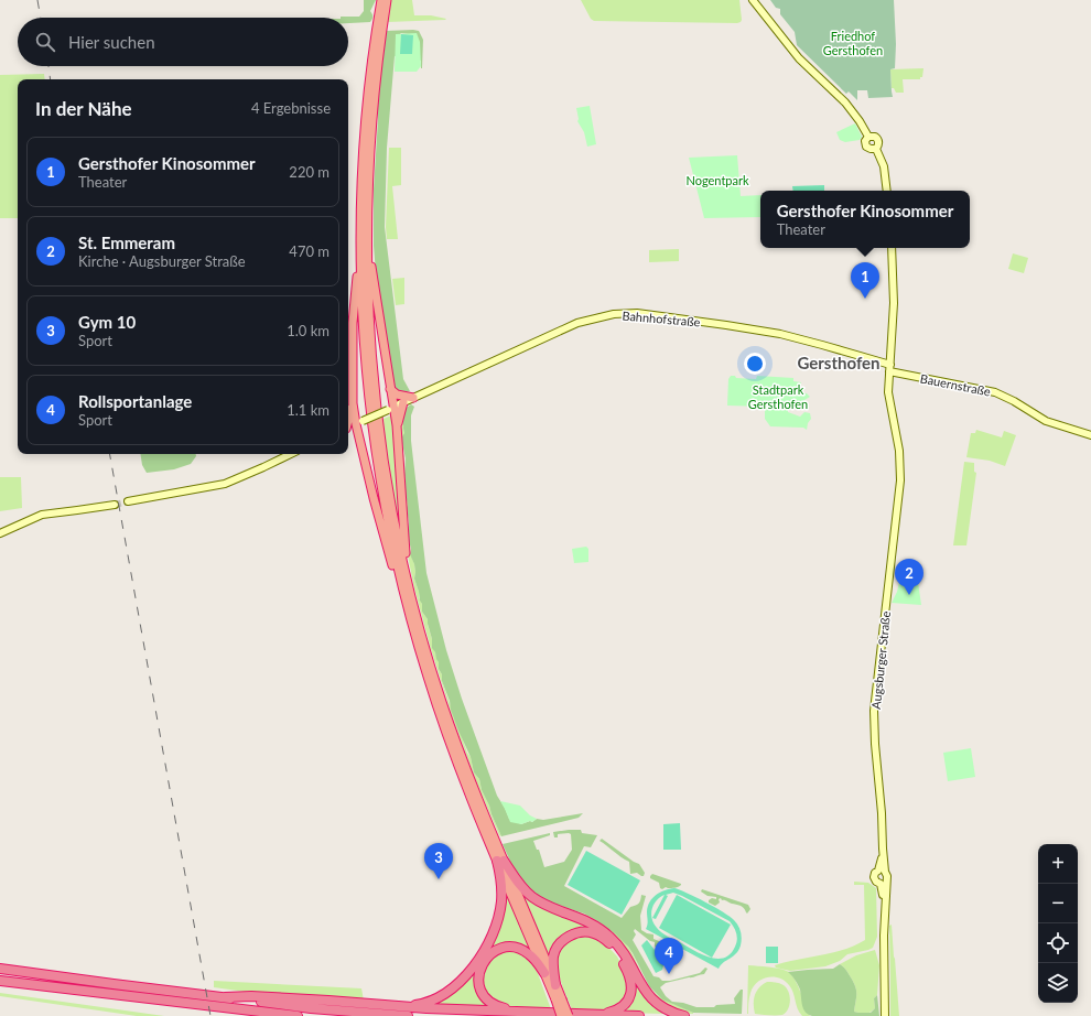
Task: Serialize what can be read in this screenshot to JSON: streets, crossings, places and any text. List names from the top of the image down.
{
  "streets": {
    "main road": ["Bahnhofstraße", "Bauernstraße", "Augsburger Straße"]
  },
  "crossings": [
    ["Bahnhofstraße", "Bauernstraße"],
    ["Bahnhofstraße", "Augsburger Straße"],
    ["Bauernstraße", "Augsburger Straße"]
  ],
  "districts": ["Gersthofen"],
  "parks": ["Friedhof Gersthofen", "Nogentpark", "Stadtpark Gersthofen"],
  "page": {
    "search": "Hier suchen",
    "heading": ["In der Nähe", "4 Ergebnisse"],
    "list": [
      {
        "mark": "1",
        "name": "Gersthofer Kinosommer",
        "note": "Theater",
        "value": "220 m"
      },
      {
        "mark": "2",
        "name": "St. Emmeram",
        "note": "Kirche · Augsburger Straße",
        "value": "470 m"
      },
      {
        "mark": "3",
        "name": "Gym 10",
        "note": "Sport",
        "value": "1.0 km"
      },
      {
        "mark": "4",
        "name": "Rollsportanlage",
        "note": "Sport",
        "value": "1.1 km"
      }
    ],
    "popup": ["Gersthofer Kinosommer", "Theater"],
    "pins": [
      "1",
      "2",
      "3",
      "4"
    ],
    "map_buttons": ["+", "−"]
  }
}
